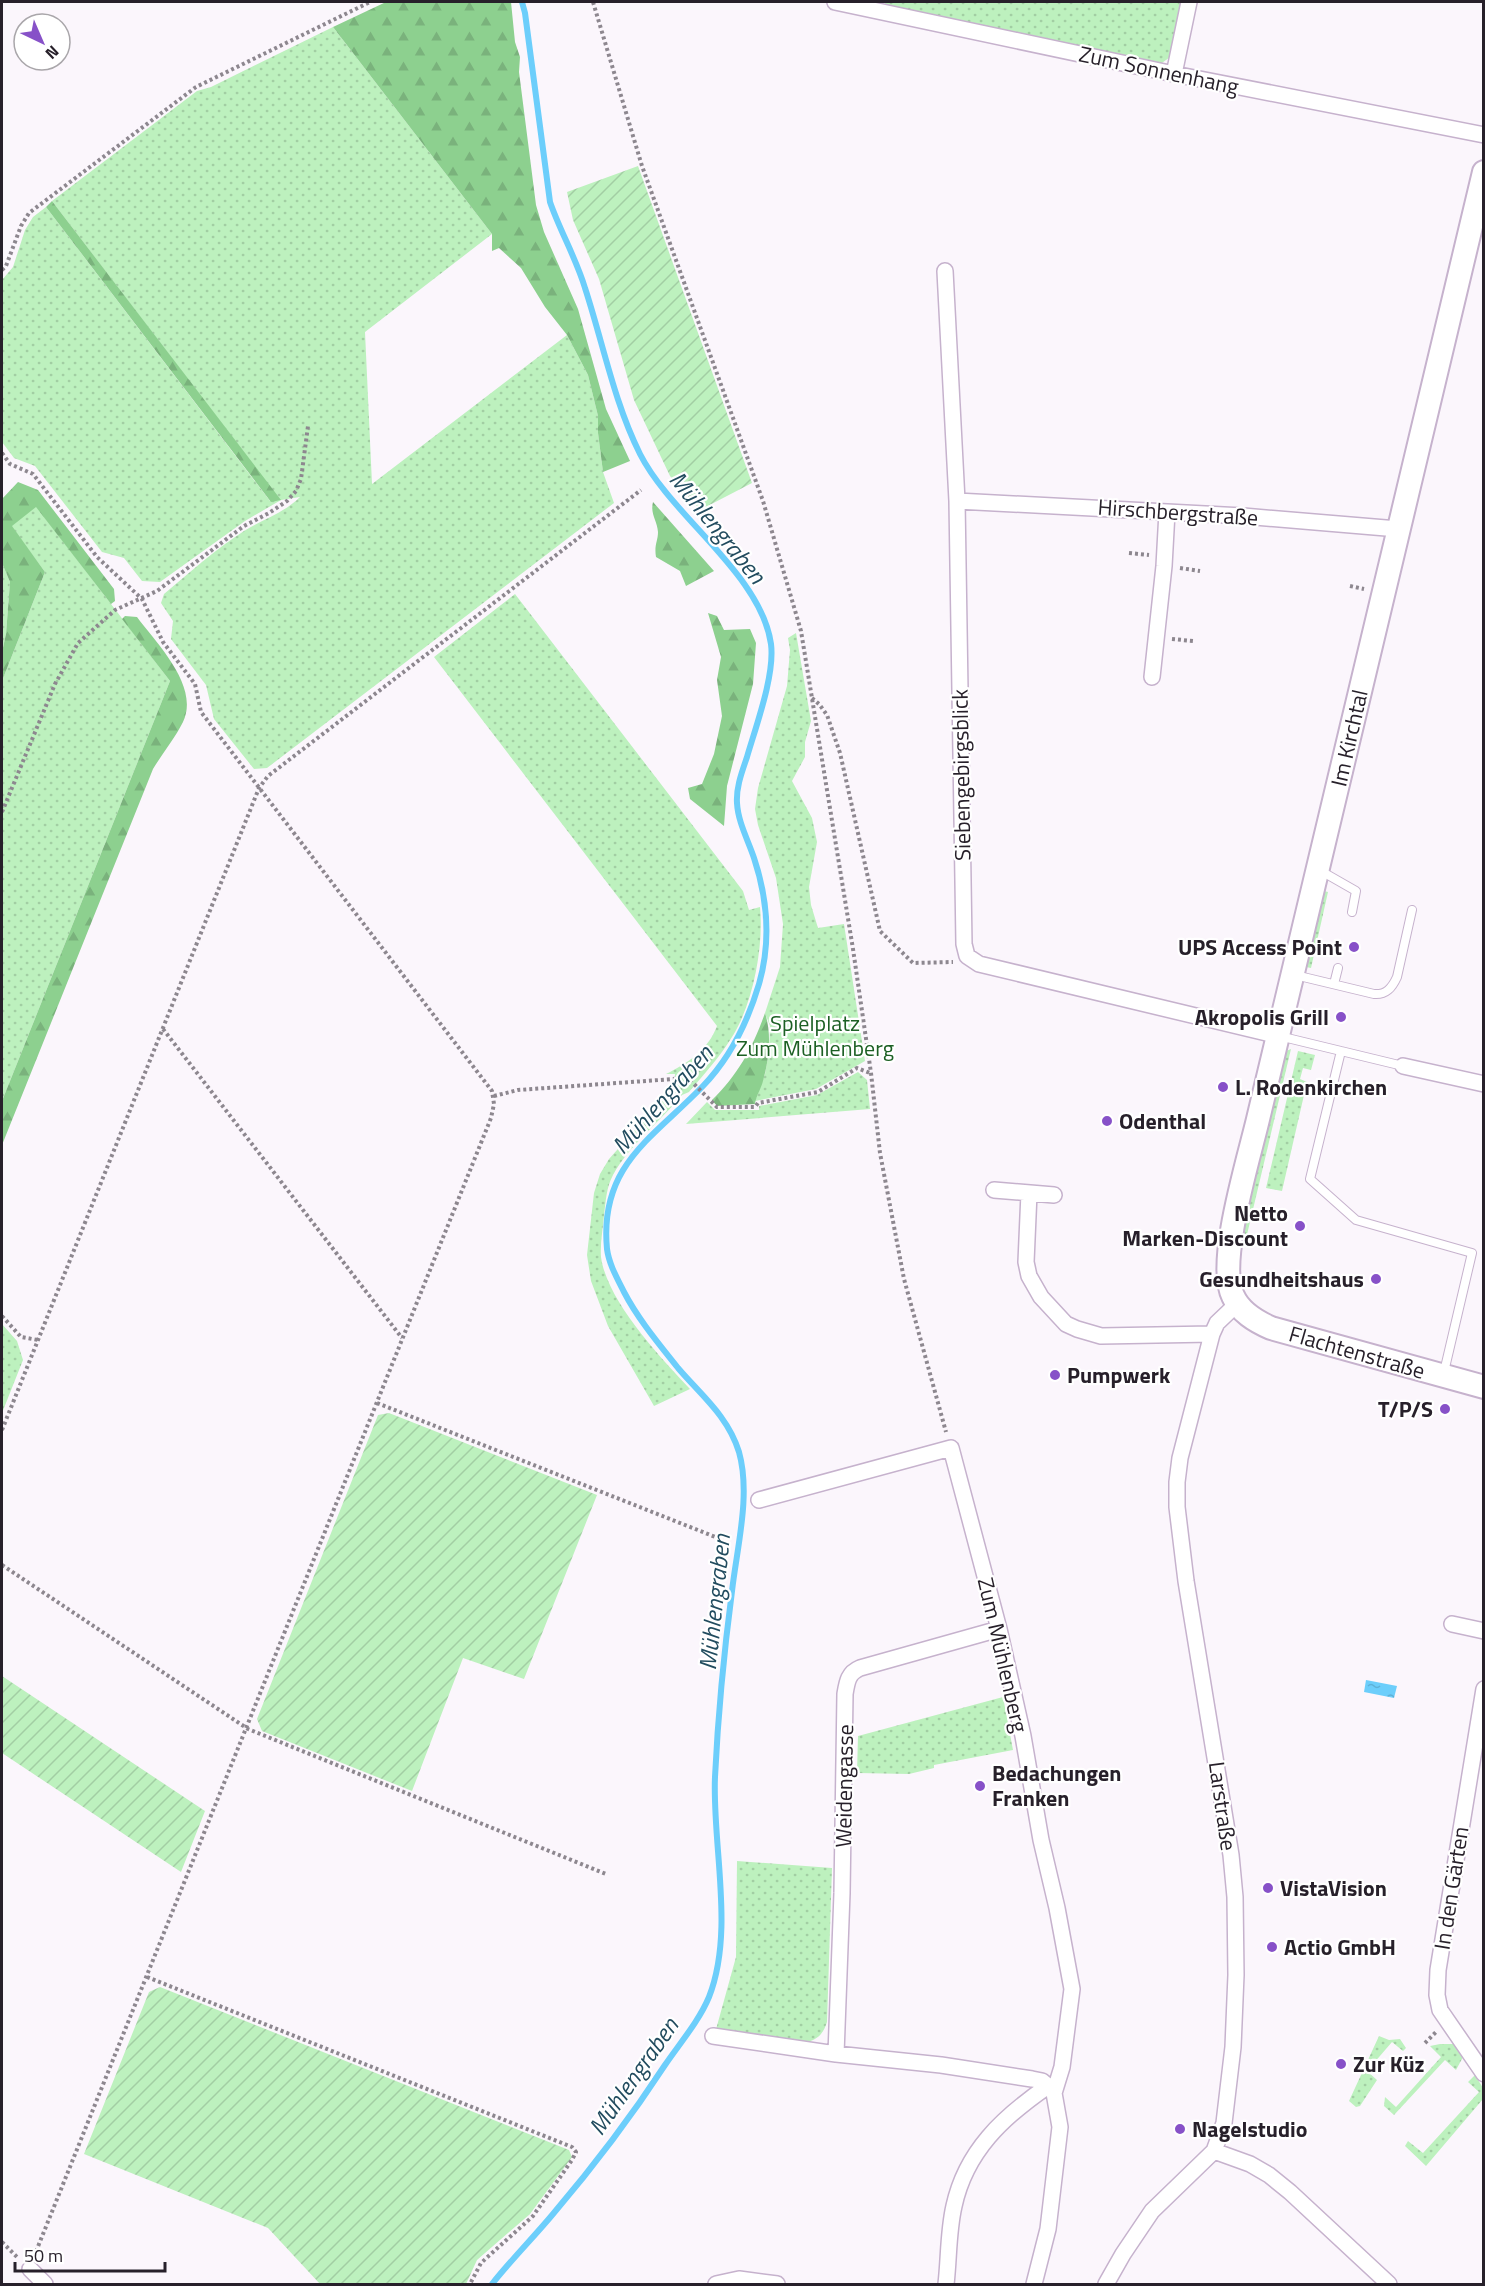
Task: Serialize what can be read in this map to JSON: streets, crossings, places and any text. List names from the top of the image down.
{
  "streets": {
    "street": [
      "Zum Sonnenhang",
      "Hirschbergstraße",
      "Im Kirchtal",
      "Siebengebirgsblick",
      "Flachtenstraße",
      "Zum Mühlenberg",
      "Weidengasse",
      "Larstraße",
      "In den Gärten"
    ]
  },
  "crossings": [
    ["Hirschbergstraße", "Im Kirchtal"],
    ["Hirschbergstraße", "Siebengebirgsblick"],
    ["Im Kirchtal", "Siebengebirgsblick"],
    ["Im Kirchtal", "Flachtenstraße"],
    ["Im Kirchtal", "Larstraße"],
    ["Flachtenstraße", "Larstraße"],
    ["Zum Mühlenberg", "Weidengasse"]
  ],
  "water": ["Mühlengraben"],
  "parks": ["Spielplatz Zum Mühlenberg"],
  "places": [
    "UPS Access Point",
    "Akropolis Grill",
    "L. Rodenkirchen",
    "Odenthal",
    "Netto Marken-Discount",
    "Gesundheitshaus",
    "Pumpwerk",
    "T/P/S",
    "Bedachungen Franken",
    "VistaVision",
    "Actio GmbH",
    "Zur Küz",
    "Nagelstudio"
  ],
  "scale_bar": "50 m",
  "north": "bottom right"
}
